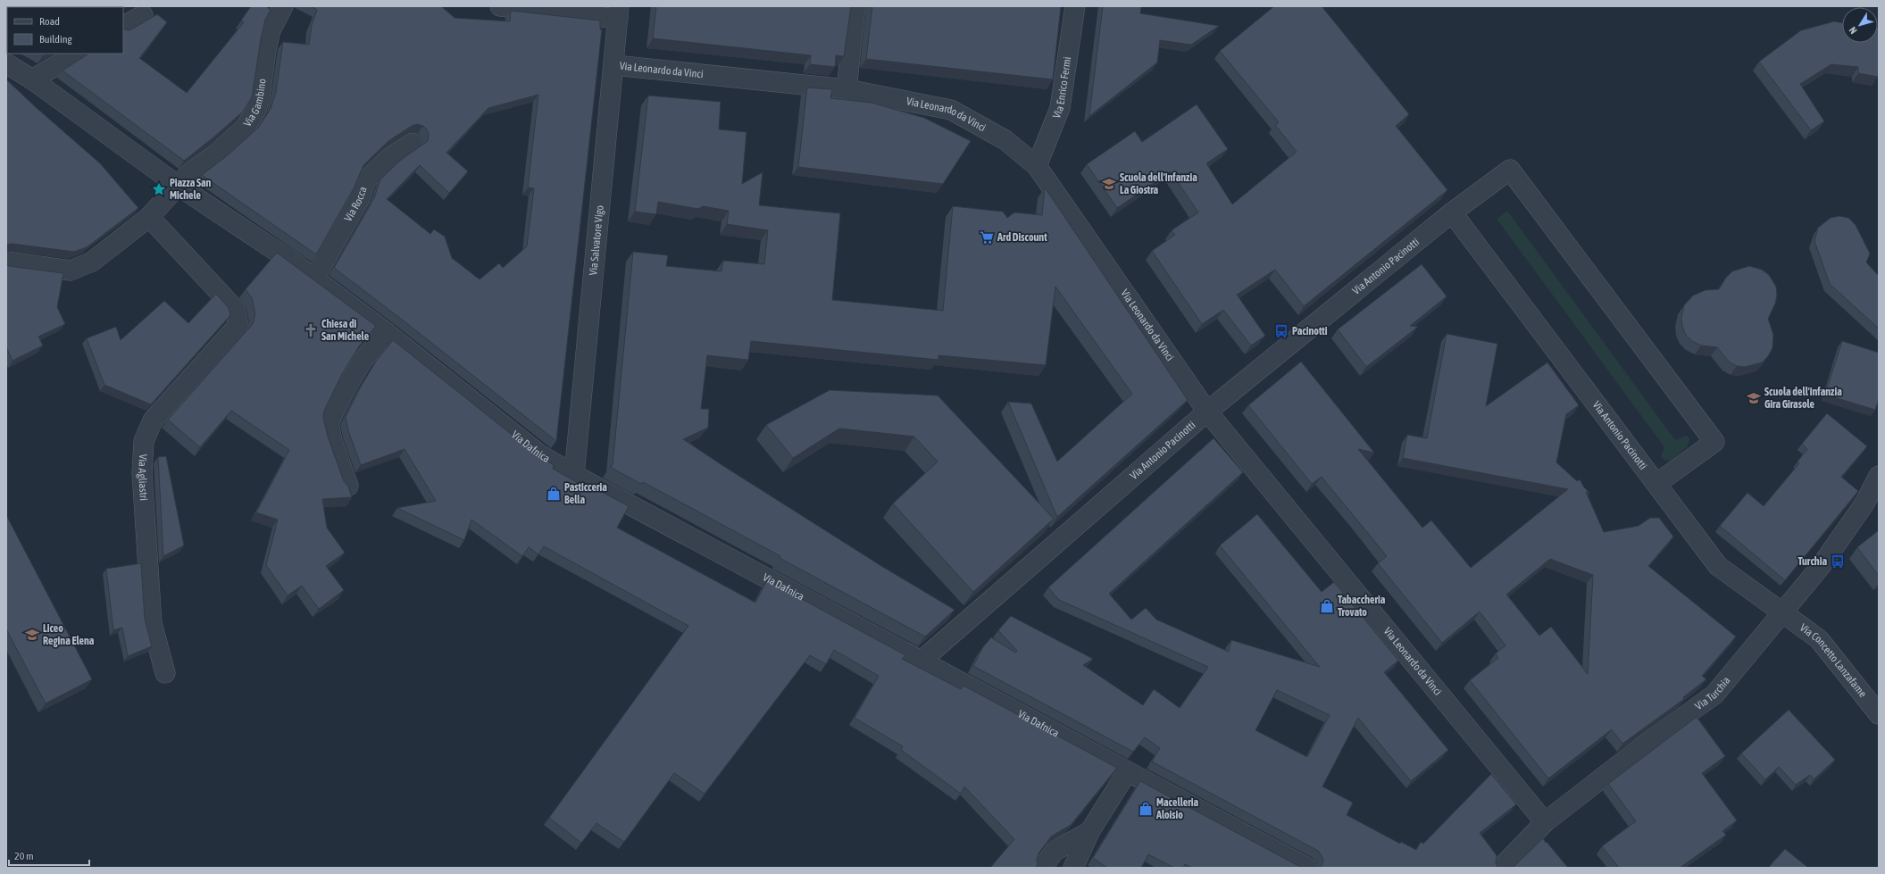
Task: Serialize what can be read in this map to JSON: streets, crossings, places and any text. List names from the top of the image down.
{
  "streets": {
    "street": [
      "Via Leonardo da Vinci",
      "Via Enrico Fermi",
      "Via Gambino",
      "Via Rocca",
      "Via Salvatore Vigo",
      "Via Antonio Pacinotti",
      "Via Dafnica",
      "Via Agliastri",
      "Via Concetto Lanzafame",
      "Via Turchia"
    ]
  },
  "crossings": [
    ["Via Leonardo da Vinci", "Via Enrico Fermi"],
    ["Via Leonardo da Vinci", "Via Salvatore Vigo"],
    ["Via Leonardo da Vinci", "Via Antonio Pacinotti"],
    ["Via Leonardo da Vinci", "Via Turchia"],
    ["Via Gambino", "Via Dafnica"],
    ["Via Gambino", "Via Agliastri"],
    ["Via Rocca", "Via Dafnica"],
    ["Via Salvatore Vigo", "Via Dafnica"],
    ["Via Antonio Pacinotti", "Via Dafnica"],
    ["Via Antonio Pacinotti", "Via Concetto Lanzafame"],
    ["Via Antonio Pacinotti", "Via Turchia"],
    ["Via Concetto Lanzafame", "Via Turchia"]
  ],
  "places": {
    "school or university": ["Scuola dell'infanzia La Giostra", "Scuola dell'infanzia Gira Girasole", "Liceo Regina Elena"],
    "place": ["Piazza San Michele"],
    "supermarket": ["Ard Discount"],
    "church": ["Chiesa di San Michele"],
    "bus stop": ["Pacinotti", "Turchia"],
    "shop": ["Pasticceria Bella", "Tabaccheria Trovato", "Macelleria Aloisio"]
  },
  "legend": ["Road", "Building"],
  "scale_bar": "20 m",
  "north": "bottom left"
}
